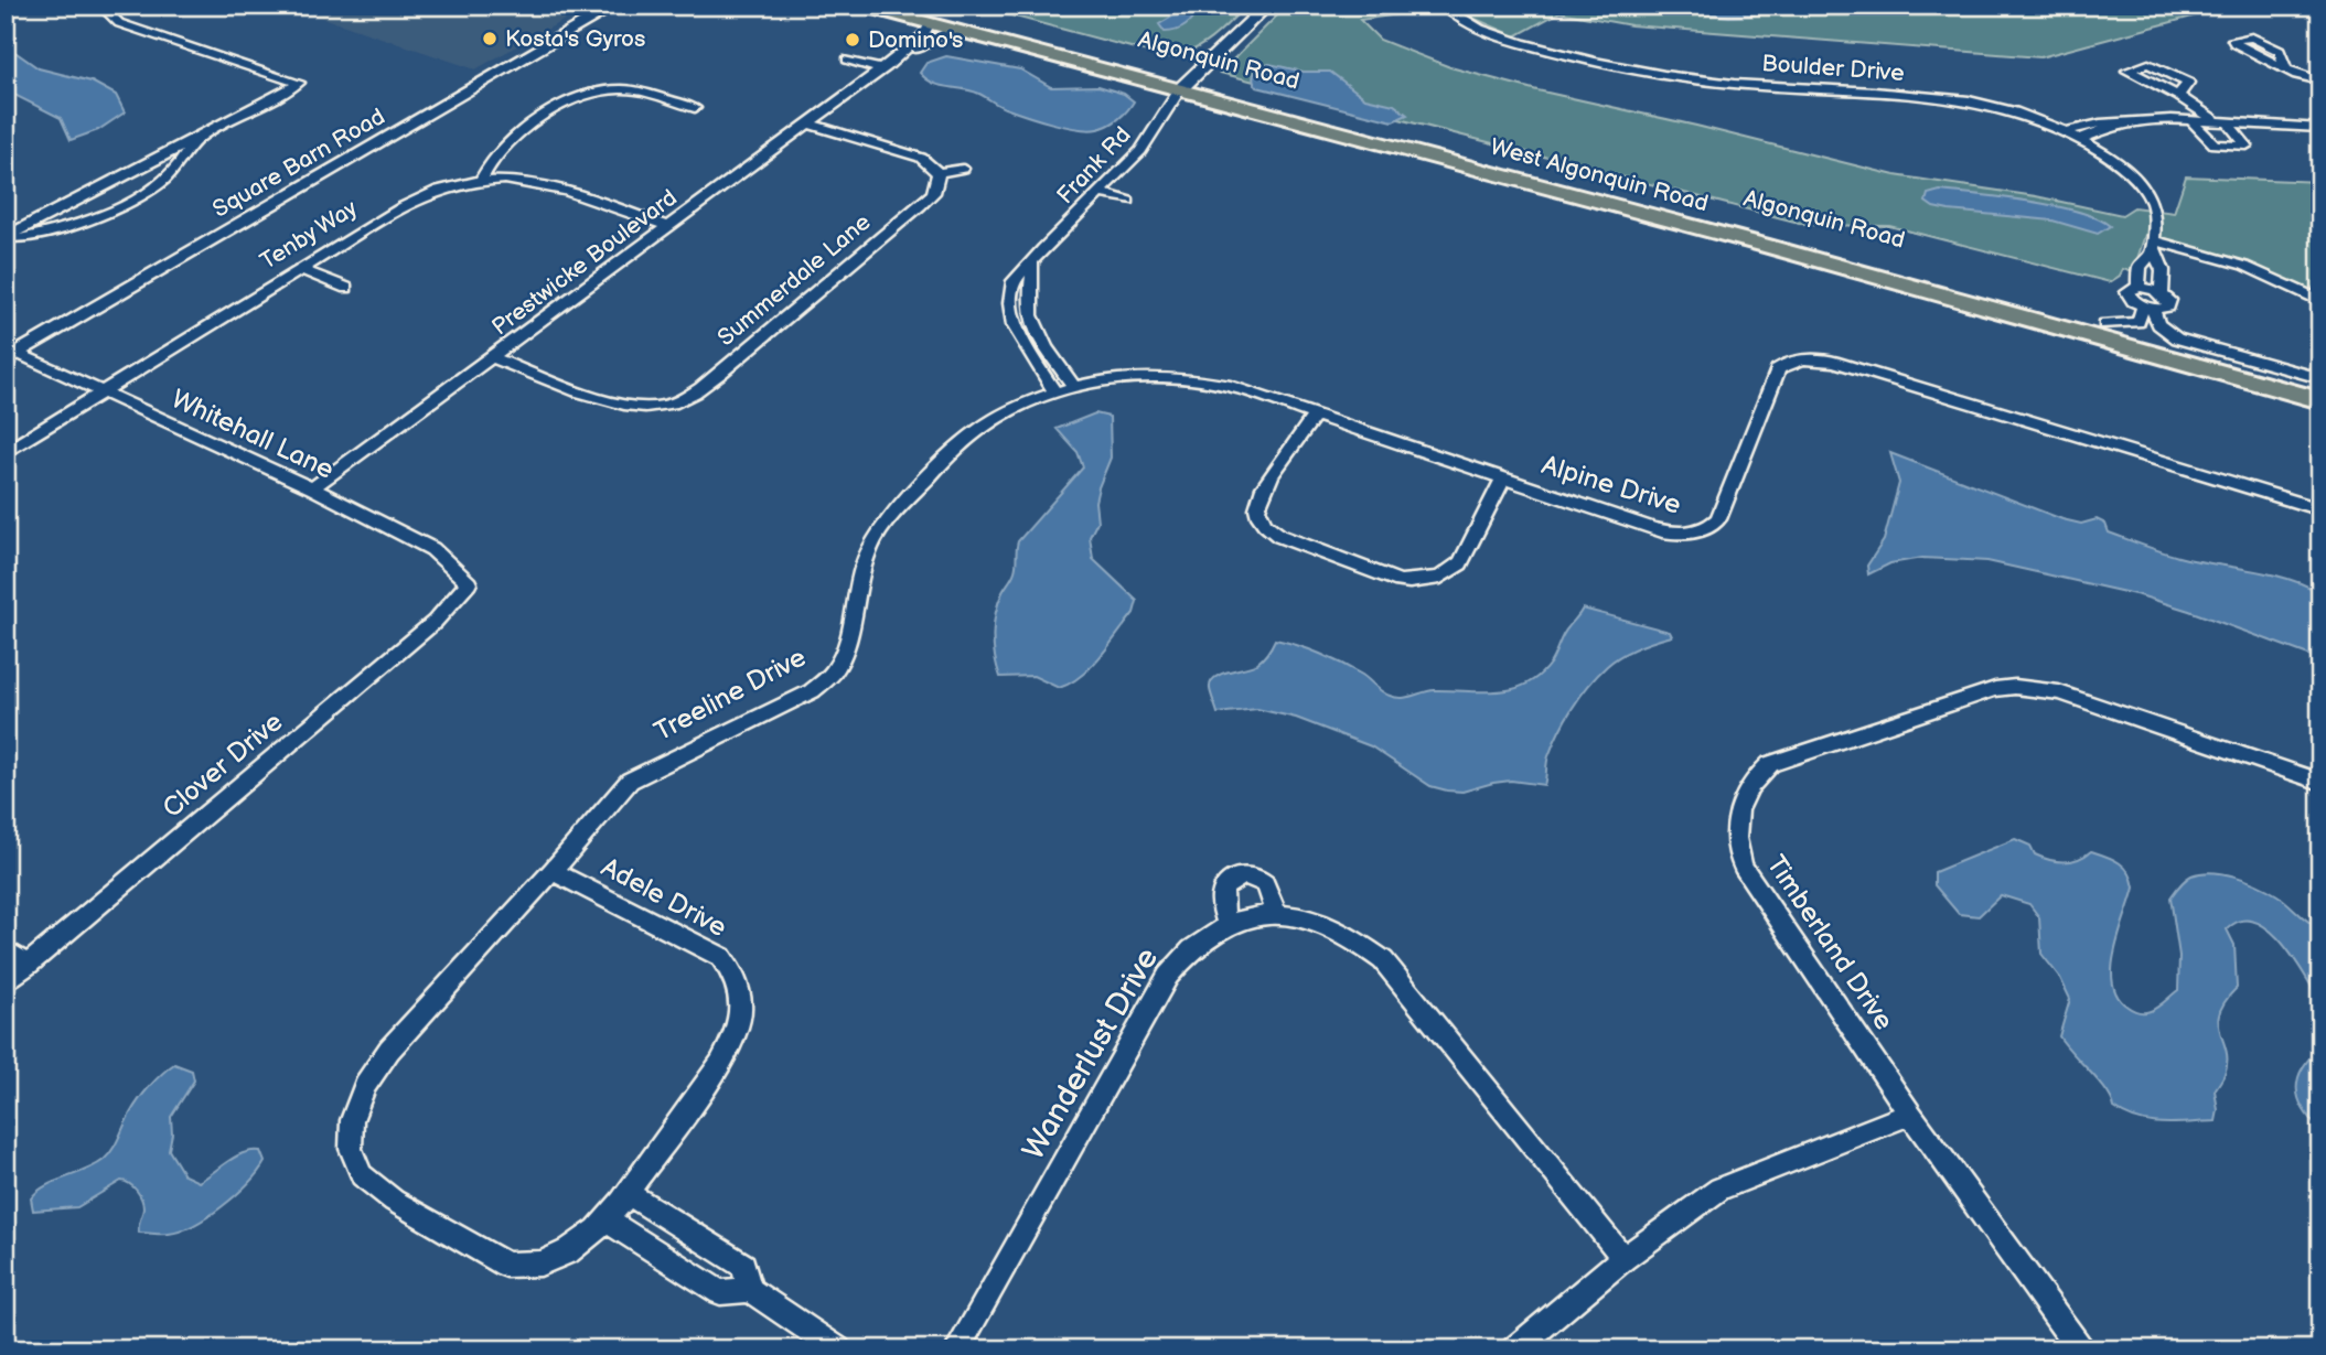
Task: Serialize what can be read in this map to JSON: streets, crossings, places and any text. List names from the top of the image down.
{
  "streets": {
    "main road": ["Algonquin Road", "West Algonquin Road"],
    "street": [
      "Boulder Drive",
      "Square Barn Road",
      "Frank Rd",
      "Tenby Way",
      "Prestwicke Boulevard",
      "Summerdale Lane",
      "Whitehall Lane",
      "Alpine Drive",
      "Treeline Drive",
      "Clover Drive",
      "Adele Drive",
      "Timberland Drive",
      "Wanderlust Drive"
    ]
  },
  "crossings": [
    ["Algonquin Road", "Frank Rd"],
    ["Algonquin Road", "West Algonquin Road"],
    ["Square Barn Road", "Whitehall Lane"],
    ["Frank Rd", "West Algonquin Road"],
    ["Frank Rd", "Alpine Drive"],
    ["Frank Rd", "Treeline Drive"],
    ["West Algonquin Road", "Prestwicke Boulevard"],
    ["Tenby Way", "Prestwicke Boulevard"],
    ["Tenby Way", "Whitehall Lane"],
    ["Prestwicke Boulevard", "Whitehall Lane"],
    ["Whitehall Lane", "Clover Drive"],
    ["Alpine Drive", "Treeline Drive"],
    ["Treeline Drive", "Adele Drive"]
  ],
  "places": ["Kosta's Gyros", "Domino's"]
}
